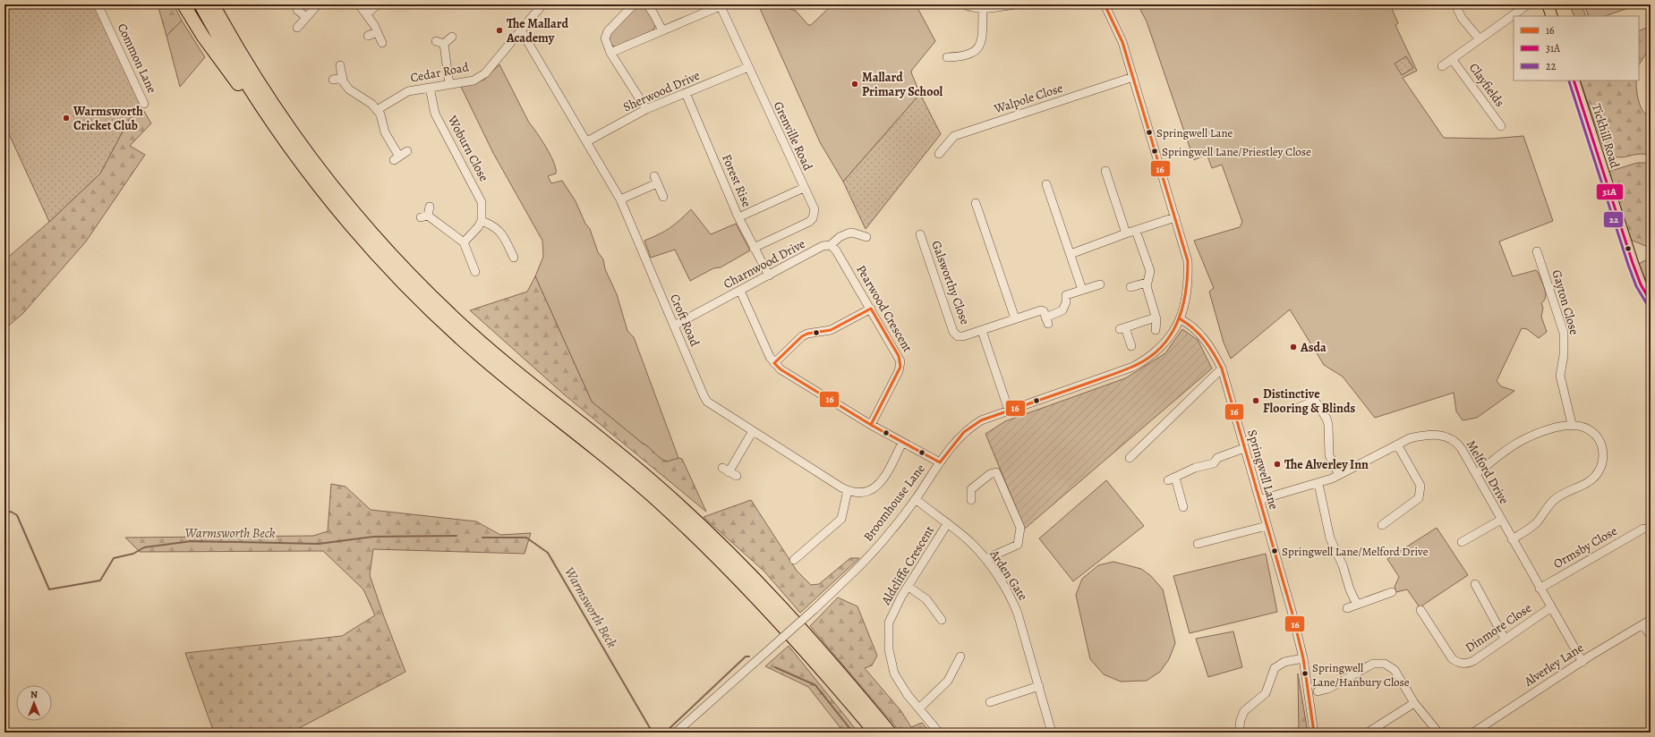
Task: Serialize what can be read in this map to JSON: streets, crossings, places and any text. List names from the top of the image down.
{
  "streets": {
    "main road": ["Tickhill Road"],
    "street": [
      "Common Lane",
      "Cedar Road",
      "Clayfields",
      "Sherwood Drive",
      "Walpole Close",
      "Grenville Road",
      "Woburn Close",
      "Forest Rise",
      "Charnwood Drive",
      "Galsworthy Close",
      "Gayton Close",
      "Pearwood Crescent",
      "Croft Road",
      "Springwell Lane",
      "Melford Drive",
      "Broomhouse Lane",
      "Ormsby Close",
      "Aldcliffe Crescent",
      "Arden Gate",
      "Dinmore Close",
      "Alverley Lane"
    ]
  },
  "crossings": [
    ["Cedar Road", "Woburn Close"],
    ["Cedar Road", "Croft Road"],
    ["Sherwood Drive", "Grenville Road"],
    ["Sherwood Drive", "Forest Rise"],
    ["Sherwood Drive", "Croft Road"],
    ["Grenville Road", "Forest Rise"],
    ["Forest Rise", "Charnwood Drive"],
    ["Charnwood Drive", "Pearwood Crescent"],
    ["Charnwood Drive", "Croft Road"],
    ["Galsworthy Close", "Broomhouse Lane"],
    ["Springwell Lane", "Melford Drive"],
    ["Springwell Lane", "Broomhouse Lane"],
    ["Melford Drive", "Ormsby Close"],
    ["Melford Drive", "Dinmore Close"],
    ["Melford Drive", "Alverley Lane"],
    ["Broomhouse Lane", "Arden Gate"],
    ["Aldcliffe Crescent", "Arden Gate"]
  ],
  "water": ["Warmsworth Beck"],
  "places": [
    "The Mallard Academy",
    "Mallard Primary School",
    "Warmsworth Cricket Club",
    "Springwell Lane",
    "Springwell Lane/Priestley Close",
    "Asda",
    "Distinctive Flooring & Blinds",
    "The Alverley Inn",
    "Springwell Lane/Melford Drive",
    "Springwell Lane/Hanbury Close"
  ],
  "lines": ["transit line 16", "transit line 31A", "transit line 22"],
  "legend": ["16", "31A", "22"],
  "north": "top"
}
